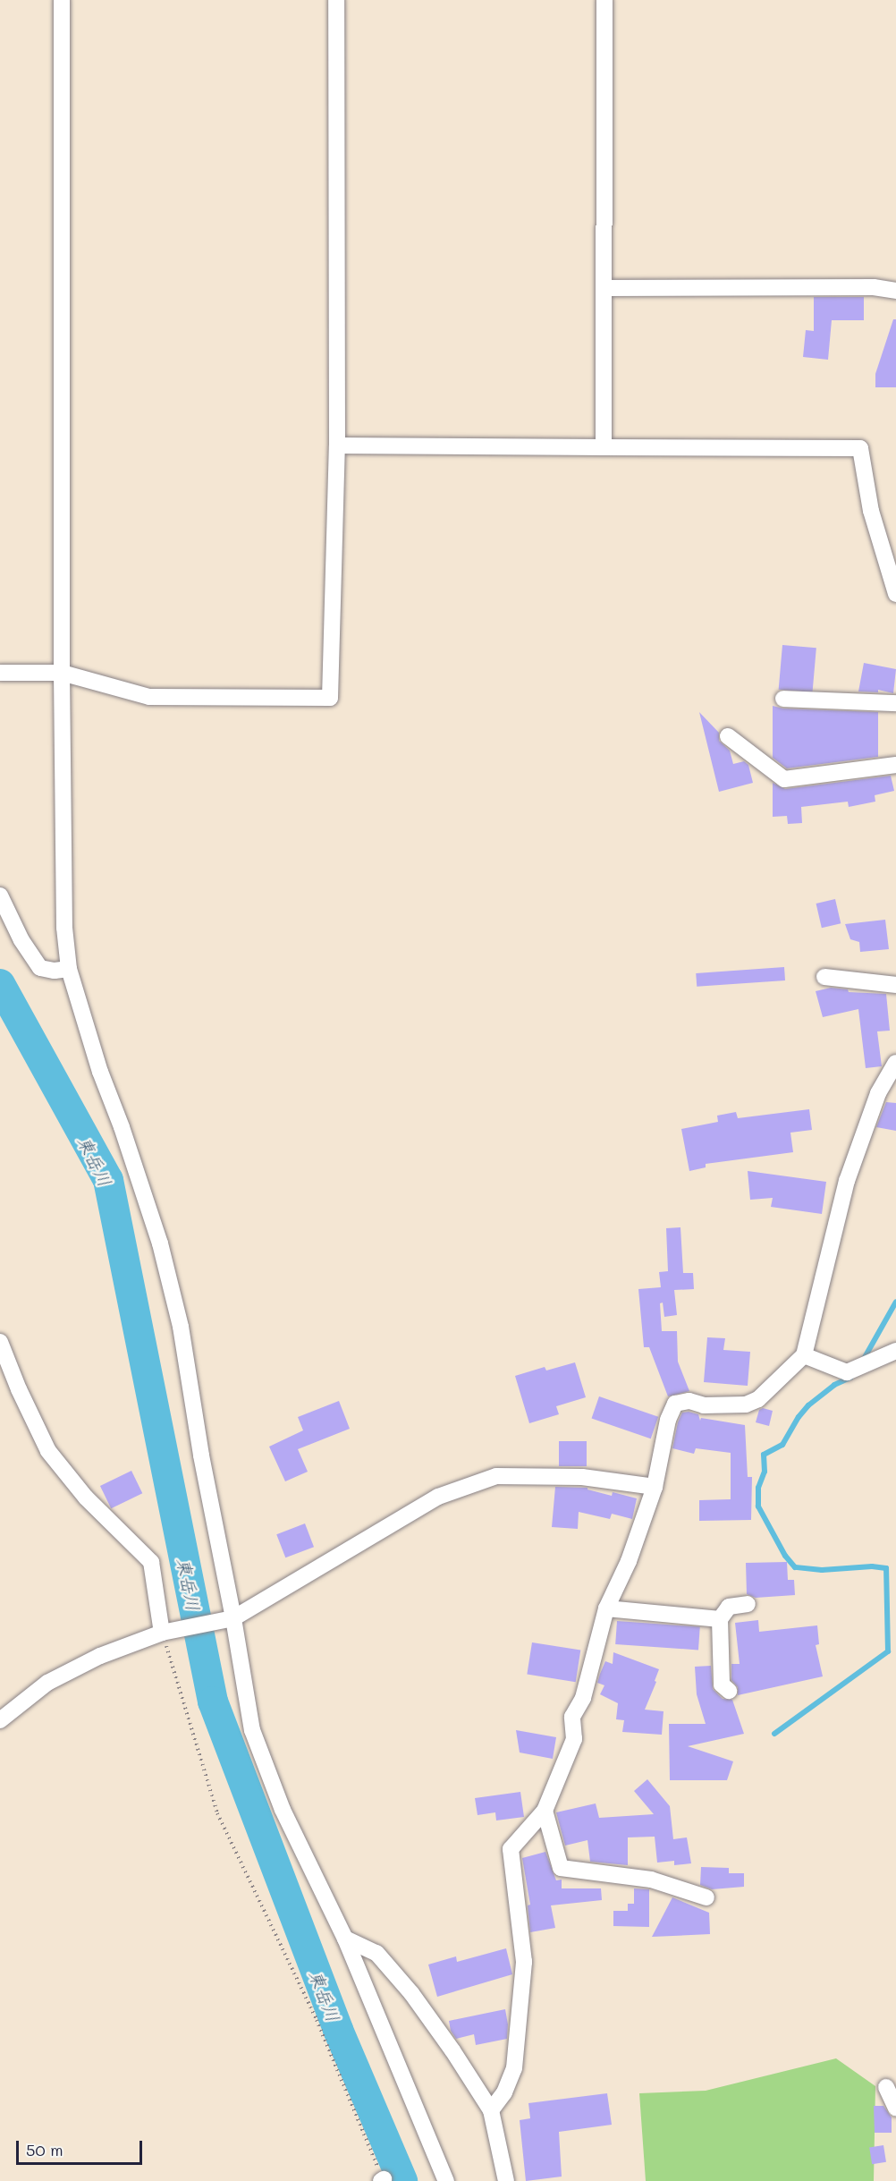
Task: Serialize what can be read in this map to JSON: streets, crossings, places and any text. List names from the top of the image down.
{
  "water": ["東岳川"],
  "scale_bar": "50 m"
}
